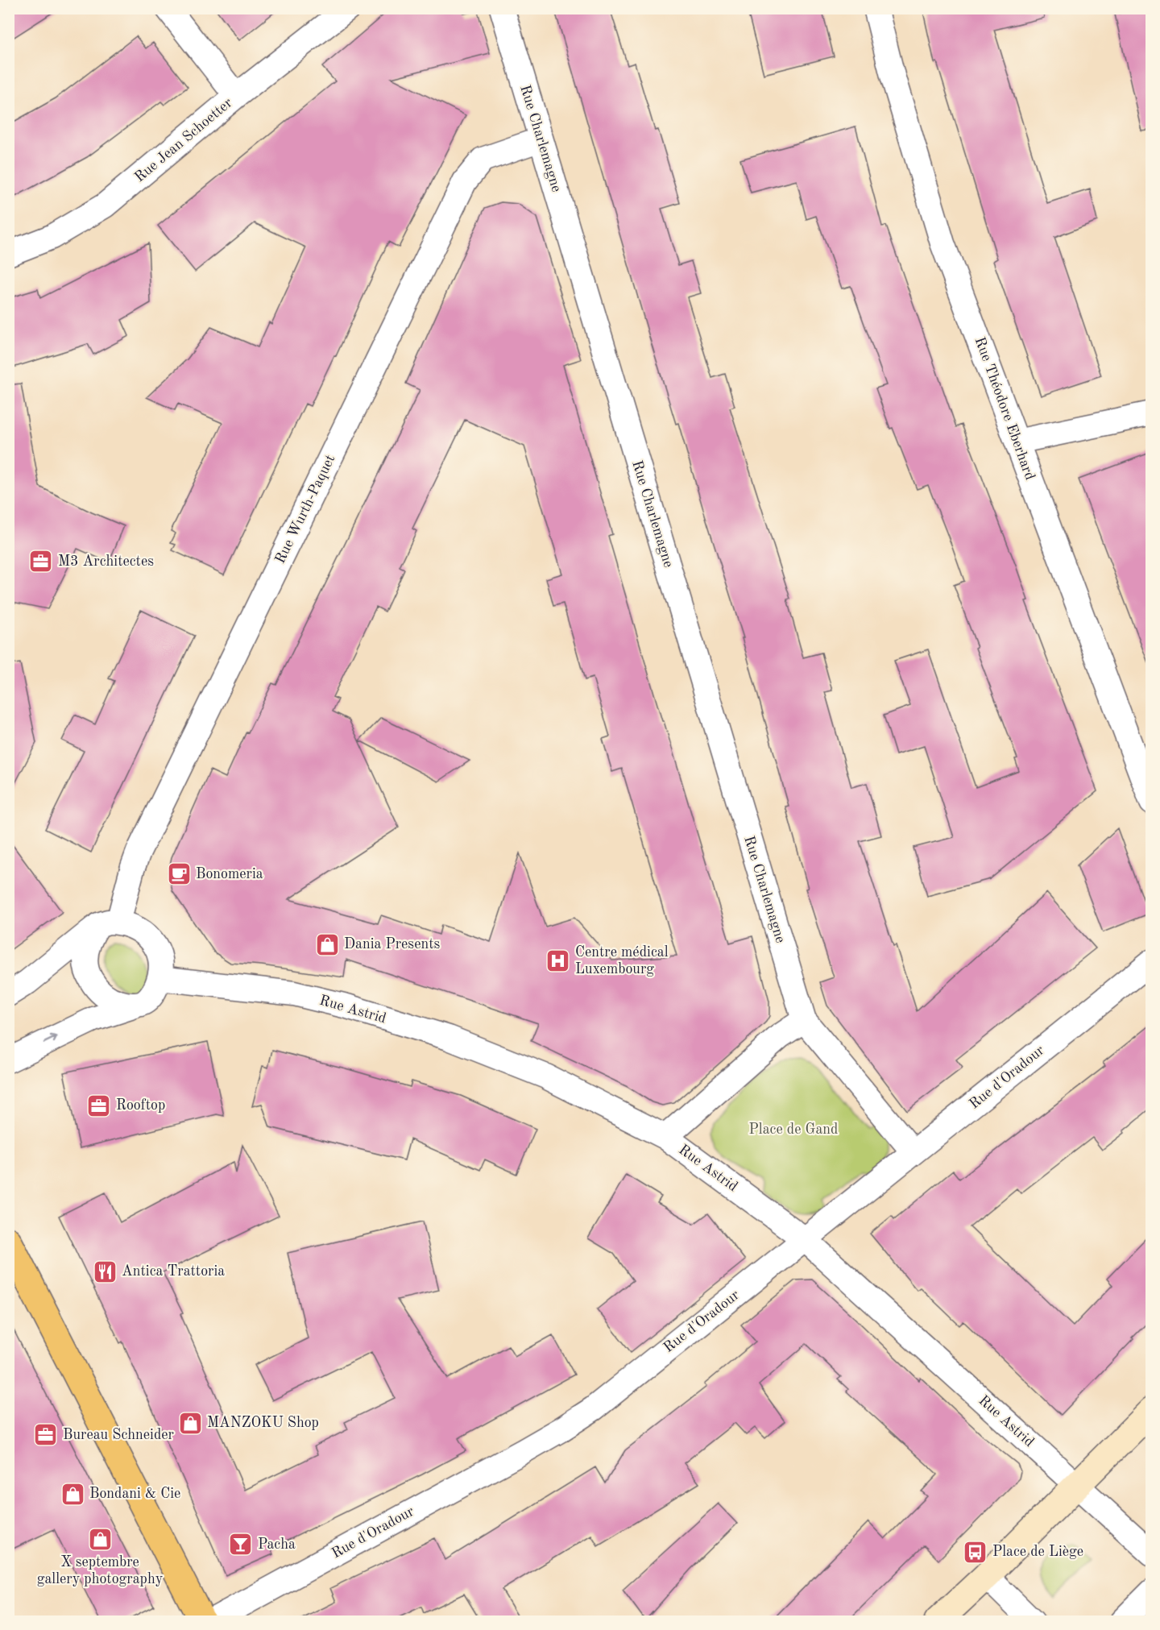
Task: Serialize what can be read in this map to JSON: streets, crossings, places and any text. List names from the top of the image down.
{
  "streets": {
    "street": [
      "Rue Charlemagne",
      "Rue Jean Schoetter",
      "Rue Théodore Eberhard",
      "Rue Wurth-Paquet",
      "Rue Astrid",
      "Rue d'Oradour"
    ]
  },
  "crossings": [
    ["Rue Charlemagne", "Rue Wurth-Paquet"],
    ["Rue Charlemagne", "Rue d'Oradour"],
    ["Rue Wurth-Paquet", "Rue Astrid"],
    ["Rue Astrid", "Rue d'Oradour"]
  ],
  "parks": ["Place de Gand"],
  "places": {
    "office": ["M3 Architectes", "Rooftop", "Bureau Schneider"],
    "cafe": ["Bonomeria"],
    "shop": [
      "Dania Presents",
      "MANZOKU Shop",
      "Bondani & Cie",
      "X septembre gallery photography"
    ],
    "hospital": ["Centre médical Luxembourg"],
    "restaurant": ["Antica Trattoria"],
    "bar": ["Pacha"],
    "bus stop": ["Place de Liège"]
  }
}
